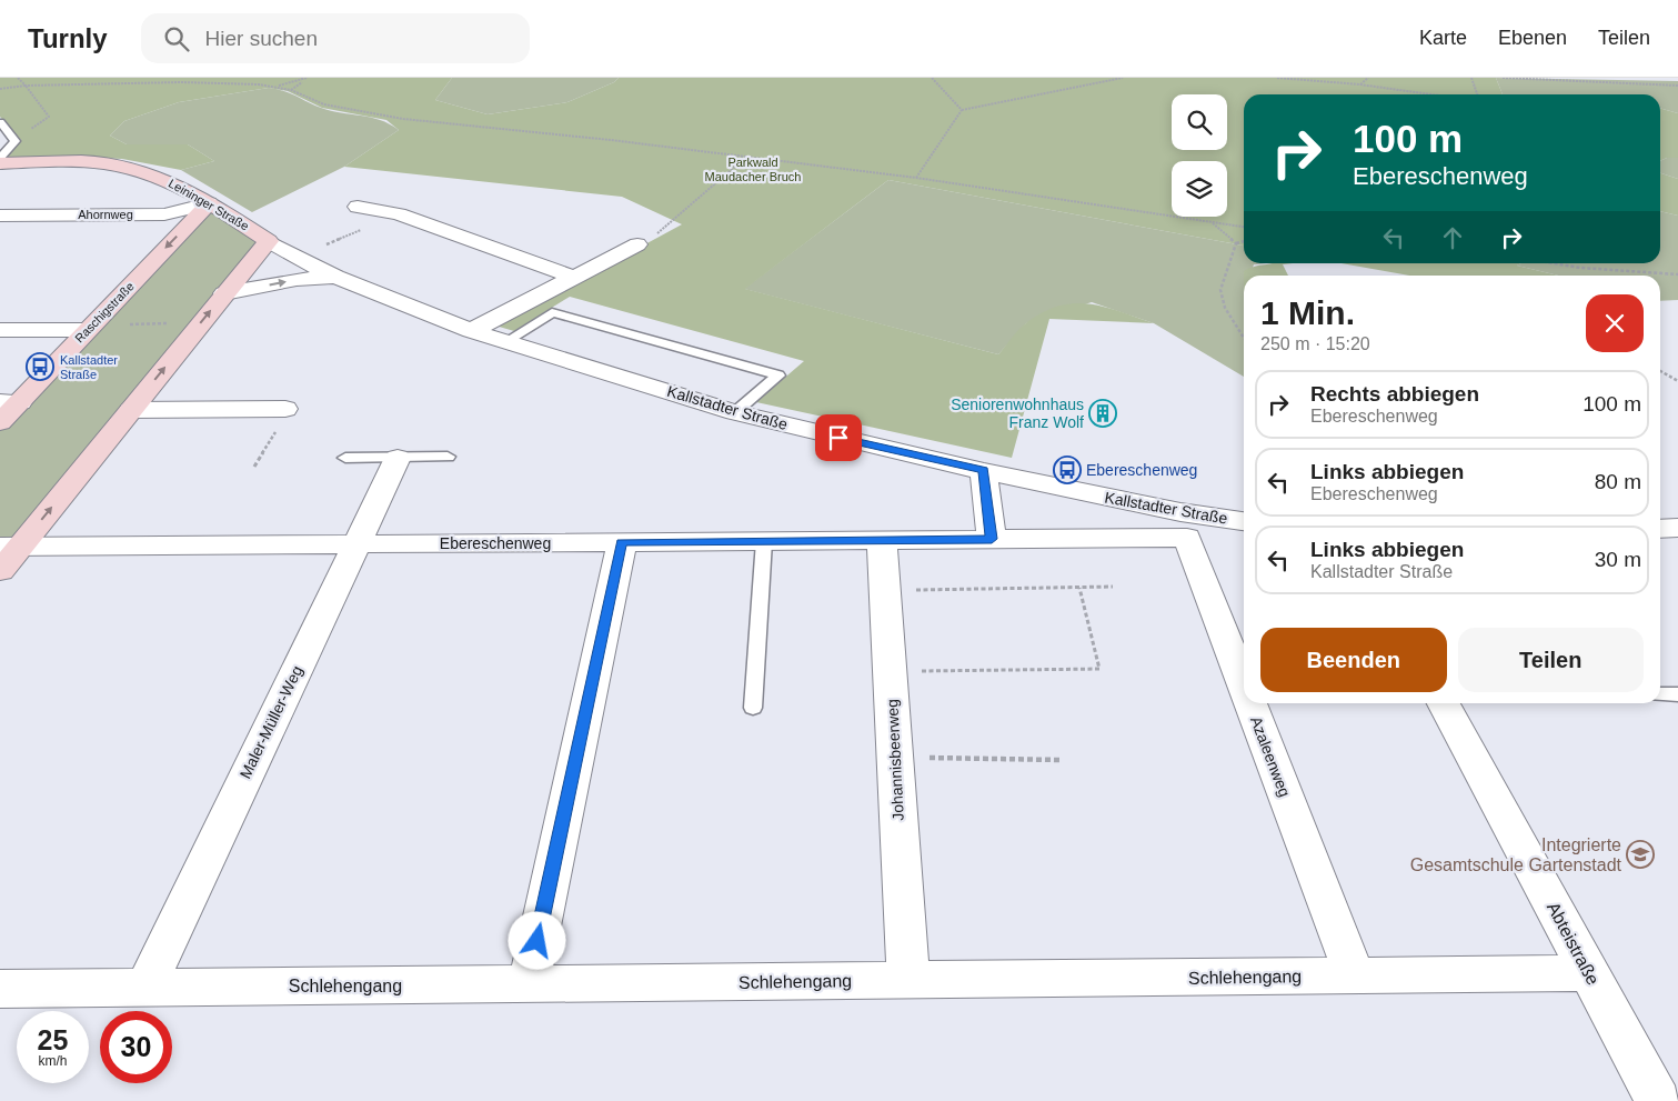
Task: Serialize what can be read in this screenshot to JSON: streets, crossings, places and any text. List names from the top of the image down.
{
  "streets": {
    "street": [
      "Leininger Straße",
      "Ahornweg",
      "Raschigstraße",
      "Kallstadter Straße",
      "Ebereschenweg",
      "Maler-Müller-Weg",
      "Azaleenweg",
      "Johannisbeerweg",
      "Abteistraße",
      "Schlehengang"
    ]
  },
  "crossings": [
    ["Leininger Straße", "Ahornweg"],
    ["Leininger Straße", "Raschigstraße"],
    ["Leininger Straße", "Kallstadter Straße"],
    ["Ahornweg", "Raschigstraße"],
    ["Ebereschenweg", "Maler-Müller-Weg"],
    ["Ebereschenweg", "Azaleenweg"],
    ["Ebereschenweg", "Johannisbeerweg"],
    ["Maler-Müller-Weg", "Schlehengang"],
    ["Azaleenweg", "Schlehengang"],
    ["Johannisbeerweg", "Schlehengang"],
    ["Abteistraße", "Schlehengang"]
  ],
  "parks": ["Parkwald Maudacher Bruch"],
  "places": {
    "bus stop": ["Kallstadter Straße", "Ebereschenweg"],
    "building": ["Seniorenwohnhaus Franz Wolf"],
    "school or university": ["Integrierte Gesamtschule Gartenstadt"]
  },
  "page": {
    "header": "Turnly",
    "search": "Hier suchen",
    "nav": ["Karte", "Ebenen", "Teilen"],
    "turn": ["100 m", "Ebereschenweg"],
    "heading": ["1 Min.", "250 m · 15:20"],
    "list": [
      {
        "name": "Rechts abbiegen",
        "note": "Ebereschenweg",
        "value": "100 m"
      },
      {
        "name": "Links abbiegen",
        "note": "Ebereschenweg",
        "value": "80 m"
      },
      {
        "name": "Links abbiegen",
        "note": "Kallstadter Straße",
        "value": "30 m"
      }
    ],
    "buttons": ["Beenden", "Teilen"],
    "speed": "25 km/h",
    "limit": "30"
  }
}
